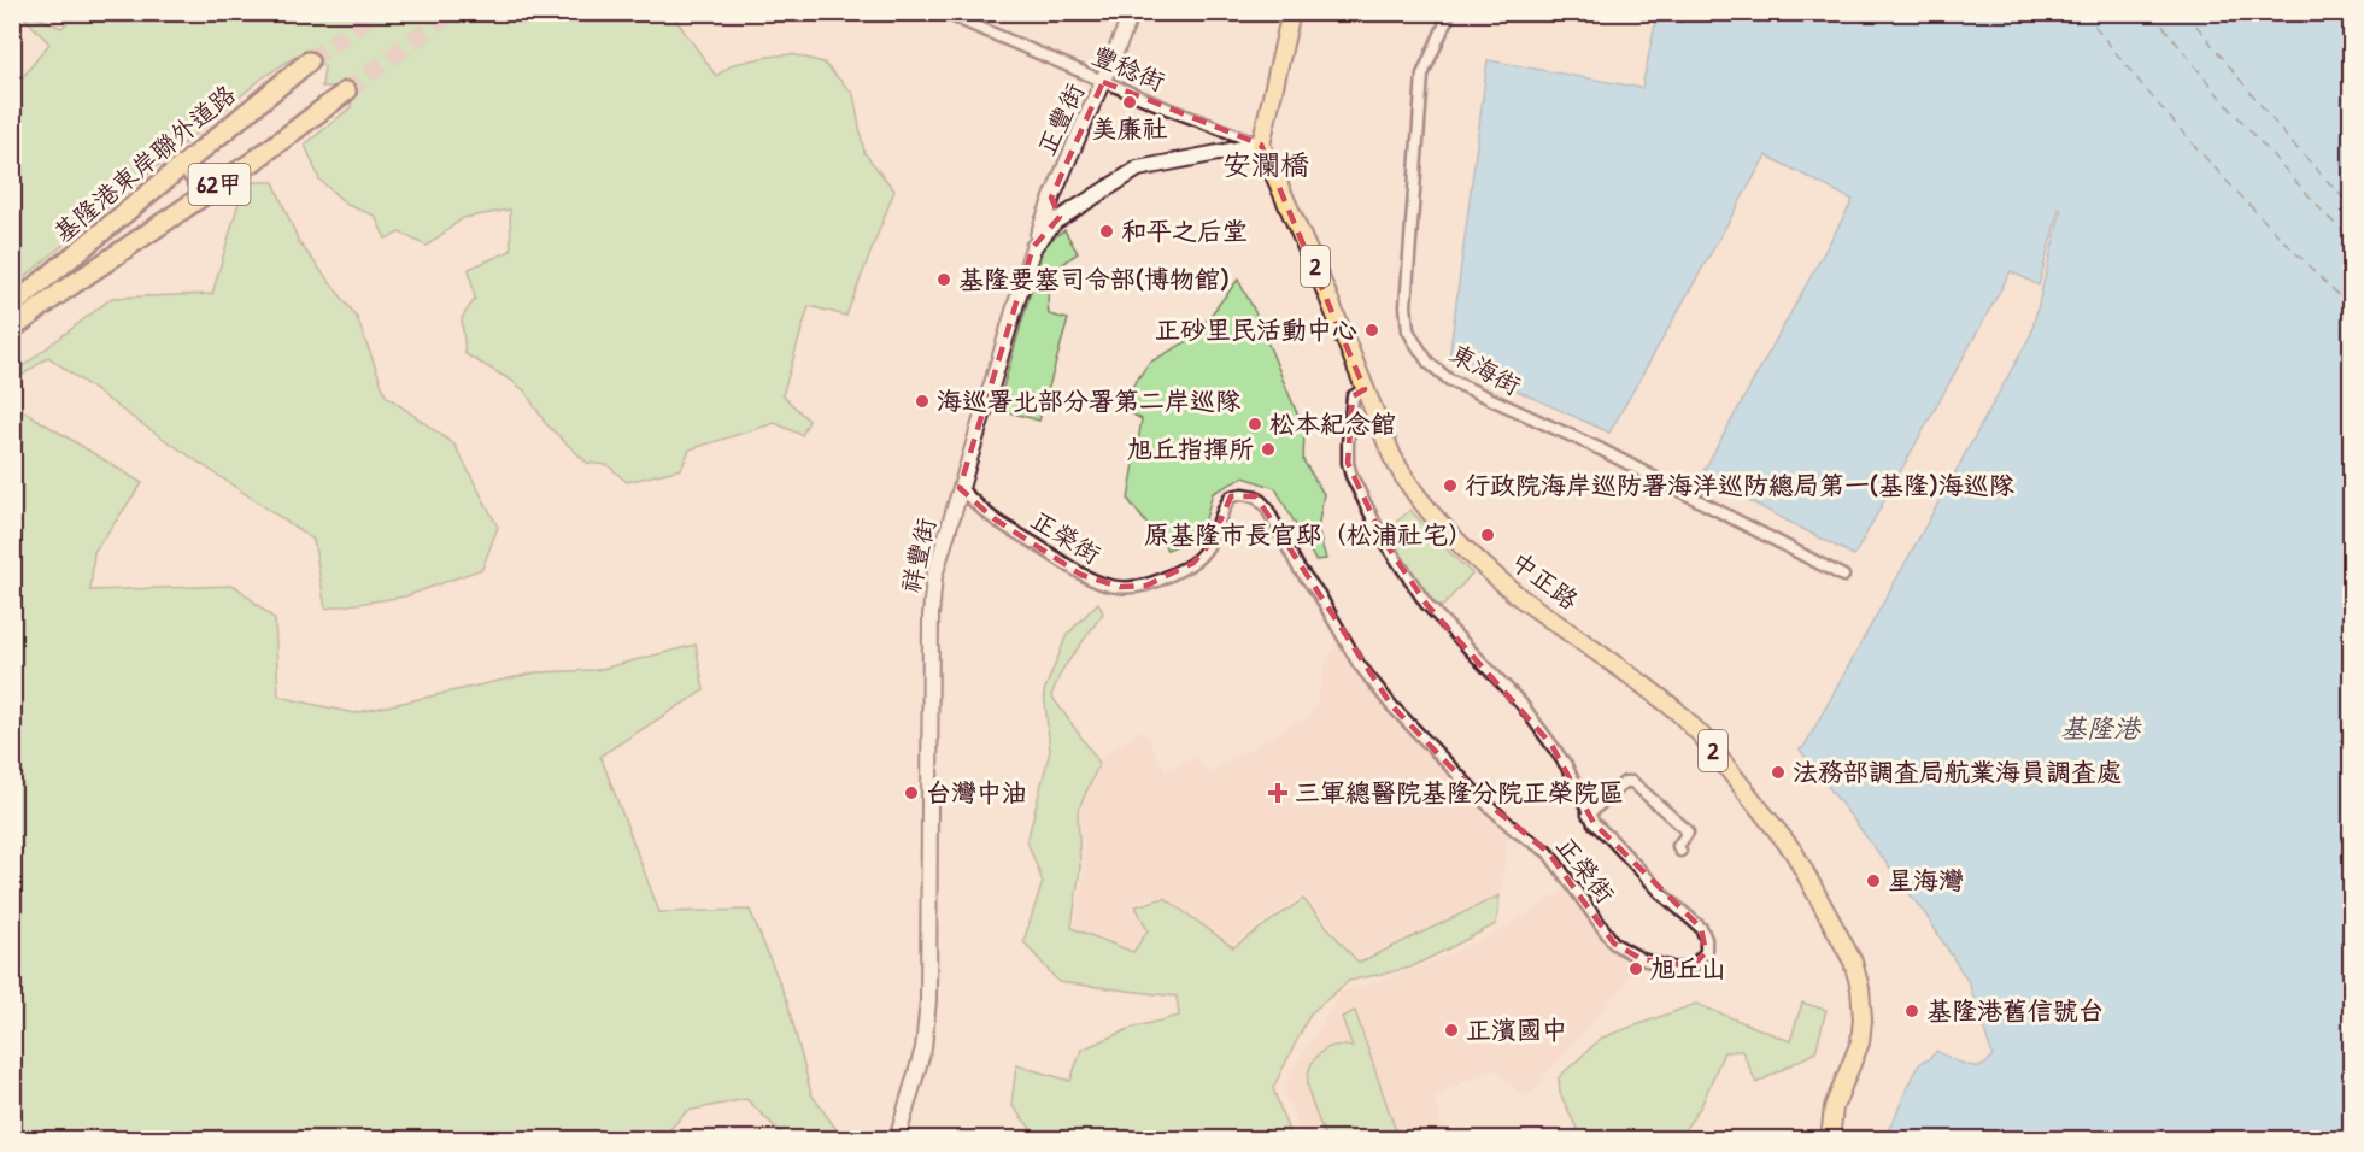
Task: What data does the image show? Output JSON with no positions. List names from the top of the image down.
{
  "streets": {
    "highway": ["基隆港東岸聯外道路", "62甲"],
    "main road": ["2", "中正路"],
    "street": [
      "豐稔街",
      "正豐街",
      "東海街",
      "正榮街",
      "祥豐街"
    ]
  },
  "crossings": [
    ["豐稔街", "正豐街"],
    ["豐稔街", "祥豐街"],
    ["豐稔街", "中正路"],
    ["正豐街", "祥豐街"],
    ["正榮街", "祥豐街"],
    ["正榮街", "中正路"],
    ["祥豐街", "中正路"]
  ],
  "districts": ["安瀾橋"],
  "water": ["基隆港"],
  "places": {
    "other": [
      "美廉社",
      "和平之后堂",
      "基隆要塞司令部(博物館)",
      "正砂里民活動中心",
      "海巡署北部分署第二岸巡隊",
      "松本紀念館",
      "旭丘指揮所",
      "行政院海岸巡防署海洋巡防總局第一(基隆)海巡隊",
      "原基隆市長官邸（松浦社宅）",
      "法務部調查局航業海員調查處",
      "台灣中油",
      "星海灣",
      "旭丘山",
      "基隆港舊信號台",
      "正濱國中"
    ],
    "health": ["三軍總醫院基隆分院正榮院區"]
  }
}
